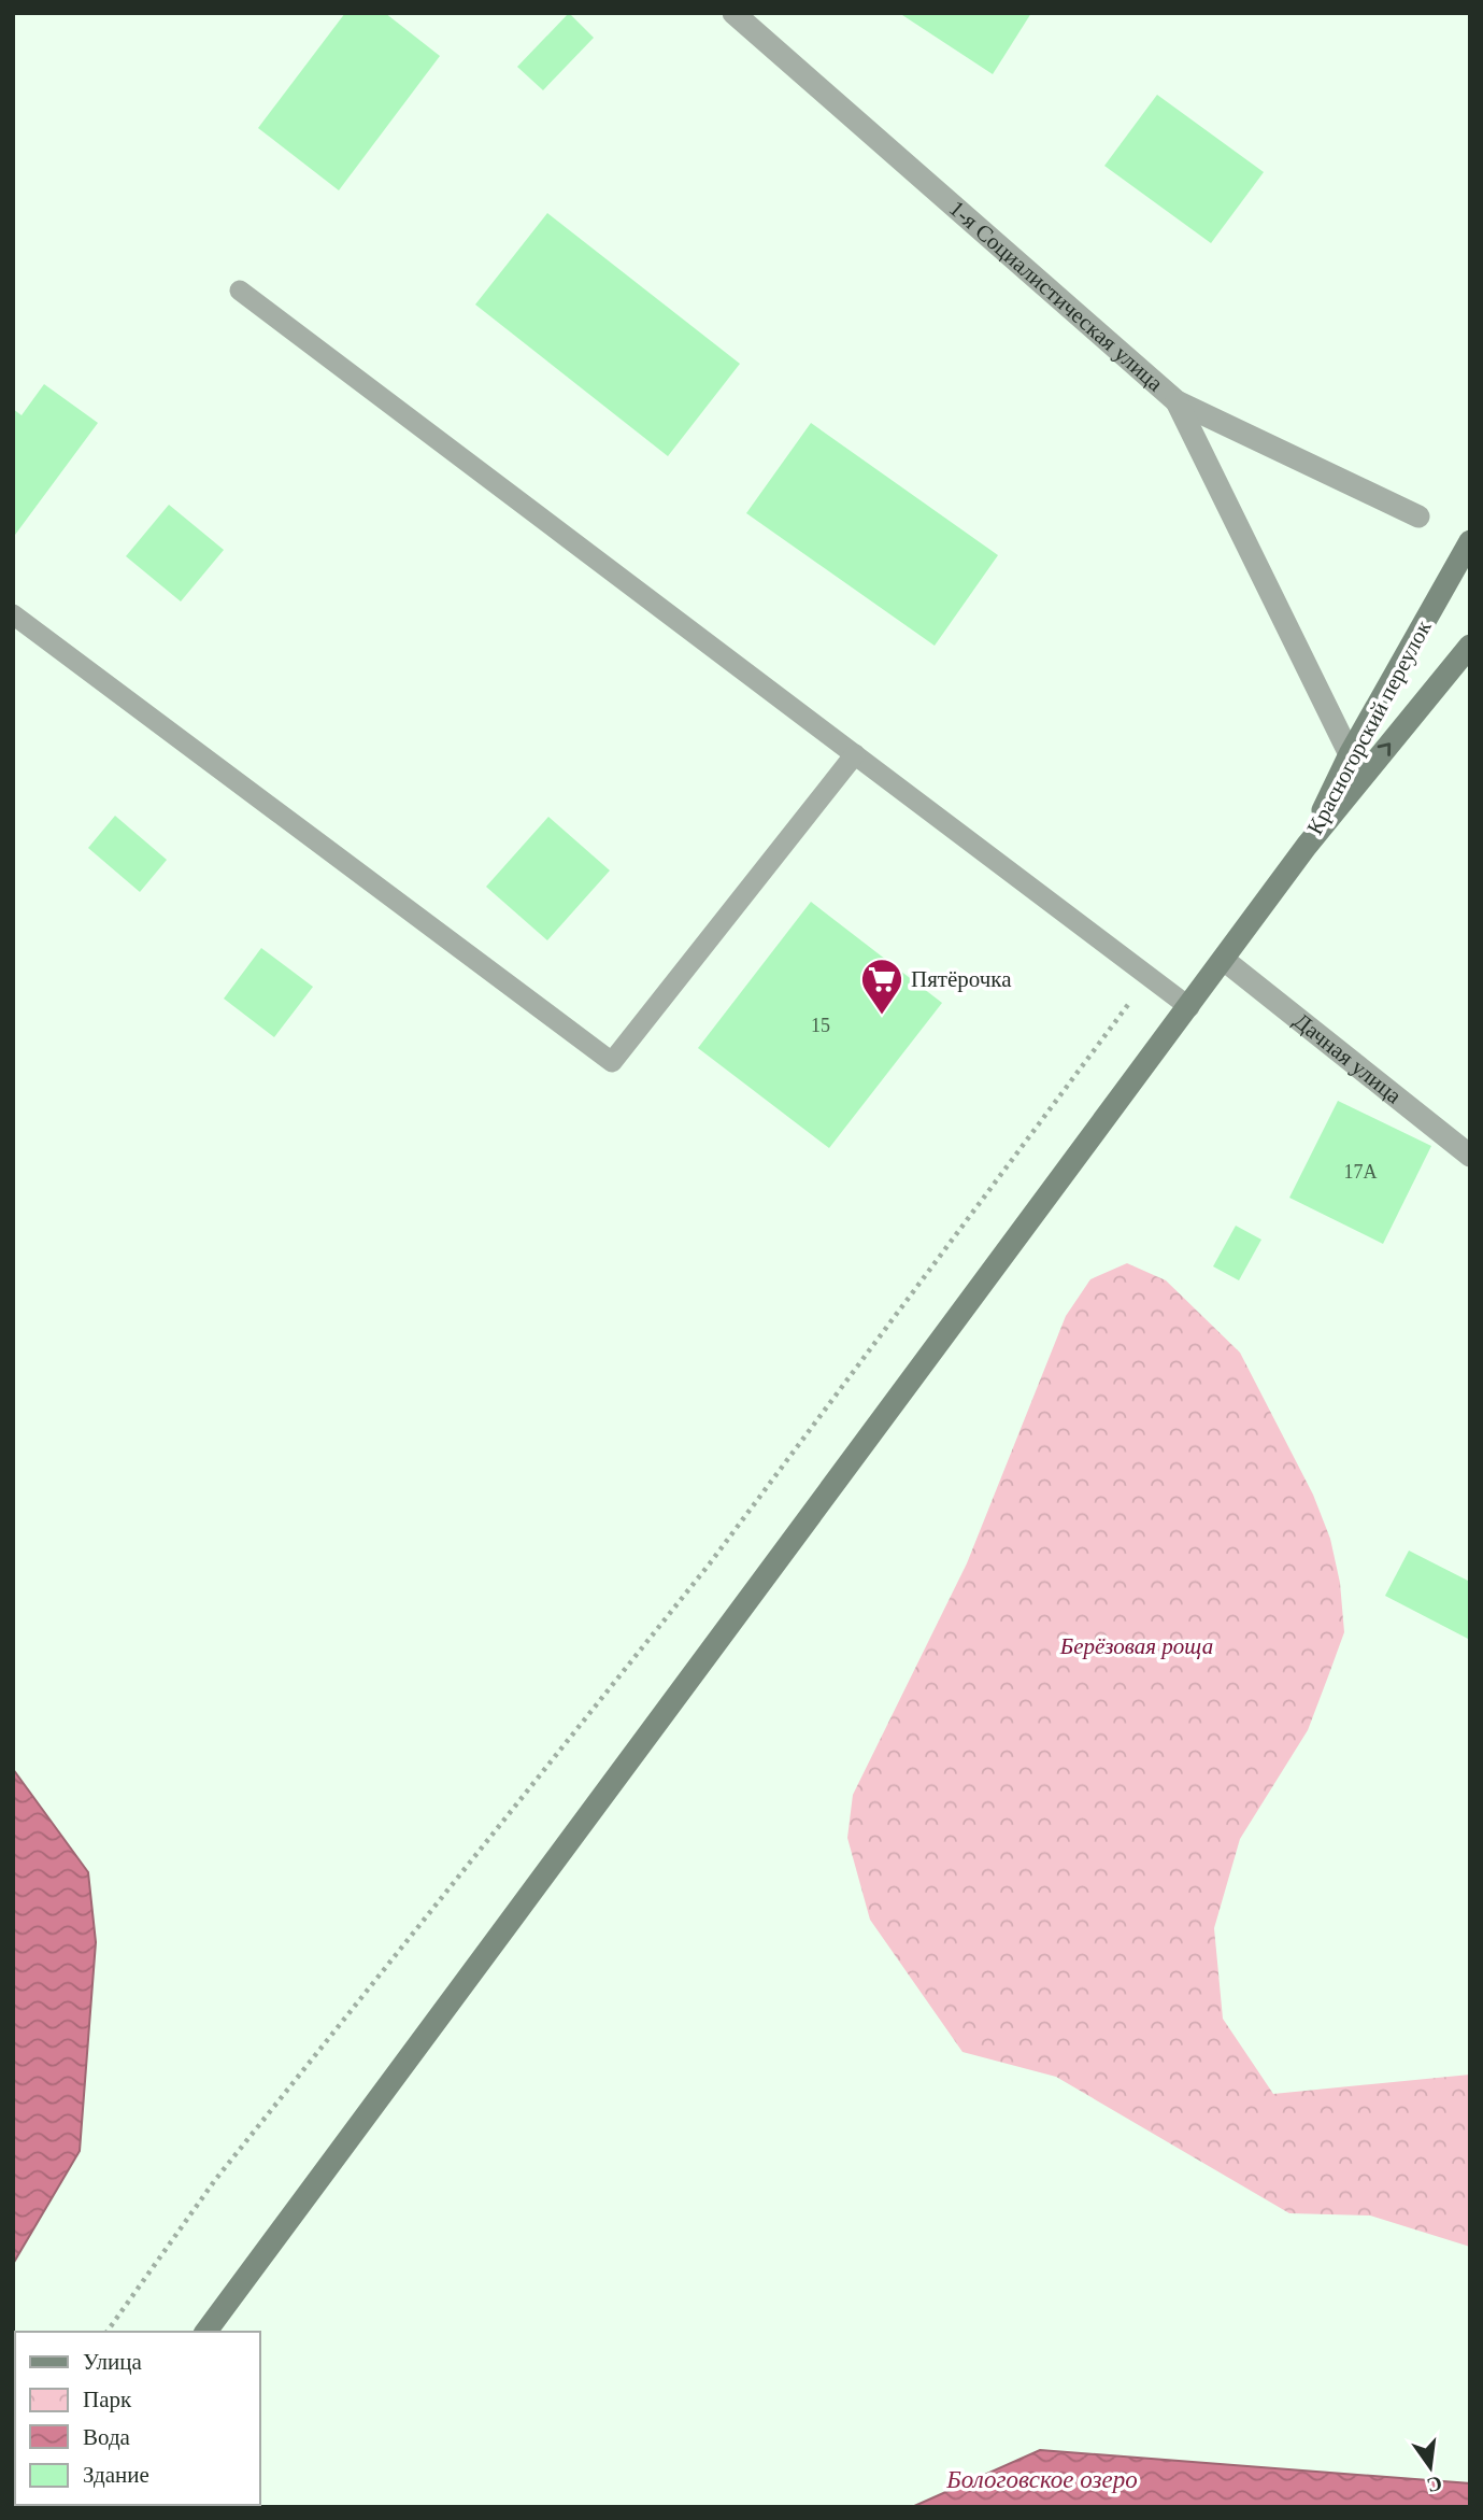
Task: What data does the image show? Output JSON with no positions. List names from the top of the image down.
{
  "streets": {
    "main road": ["Красногорский переулок"],
    "street": ["1-я Социалистическая улица", "Дачная улица"]
  },
  "water": ["Бологовское озеро"],
  "parks": ["Берёзовая роща"],
  "places": {
    "supermarket": ["Пятёрочка"]
  },
  "house_numbers": ["15", "17А"],
  "legend": [
    "Улица",
    "Парк",
    "Вода",
    "Здание"
  ],
  "north": "bottom"
}
